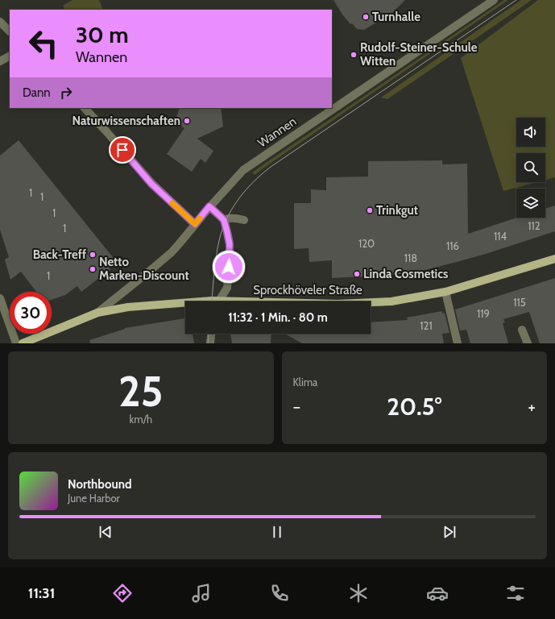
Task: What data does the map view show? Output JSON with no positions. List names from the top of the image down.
{
  "streets": {
    "main road": ["Sprockhöveler Straße"],
    "street": ["Wannen"]
  },
  "crossings": [
    ["Wannen", "Sprockhöveler Straße"]
  ],
  "places": [
    "Turnhalle",
    "Rudolf-Steiner-Schule Witten",
    "Naturwissenschaften",
    "Trinkgut",
    "Back-Treff",
    "Netto Marken-Discount",
    "Linda Cosmetics"
  ],
  "house_numbers": [
    "1",
    "1",
    "1",
    "112",
    "1",
    "114",
    "120",
    "116",
    "118",
    "1",
    "115",
    "119",
    "121"
  ],
  "page": {
    "turn": ["30 m", "Wannen"],
    "then": "Dann",
    "limit": "30",
    "trip": "11:32 · 1 Min. · 80 m",
    "tile": [
      ["25", "km/h"],
      "Klima"
    ],
    "heat": ["−", "20.5°", "+"],
    "song": ["Northbound", "June Harbor"],
    "tabs": "11:31"
  }
}
